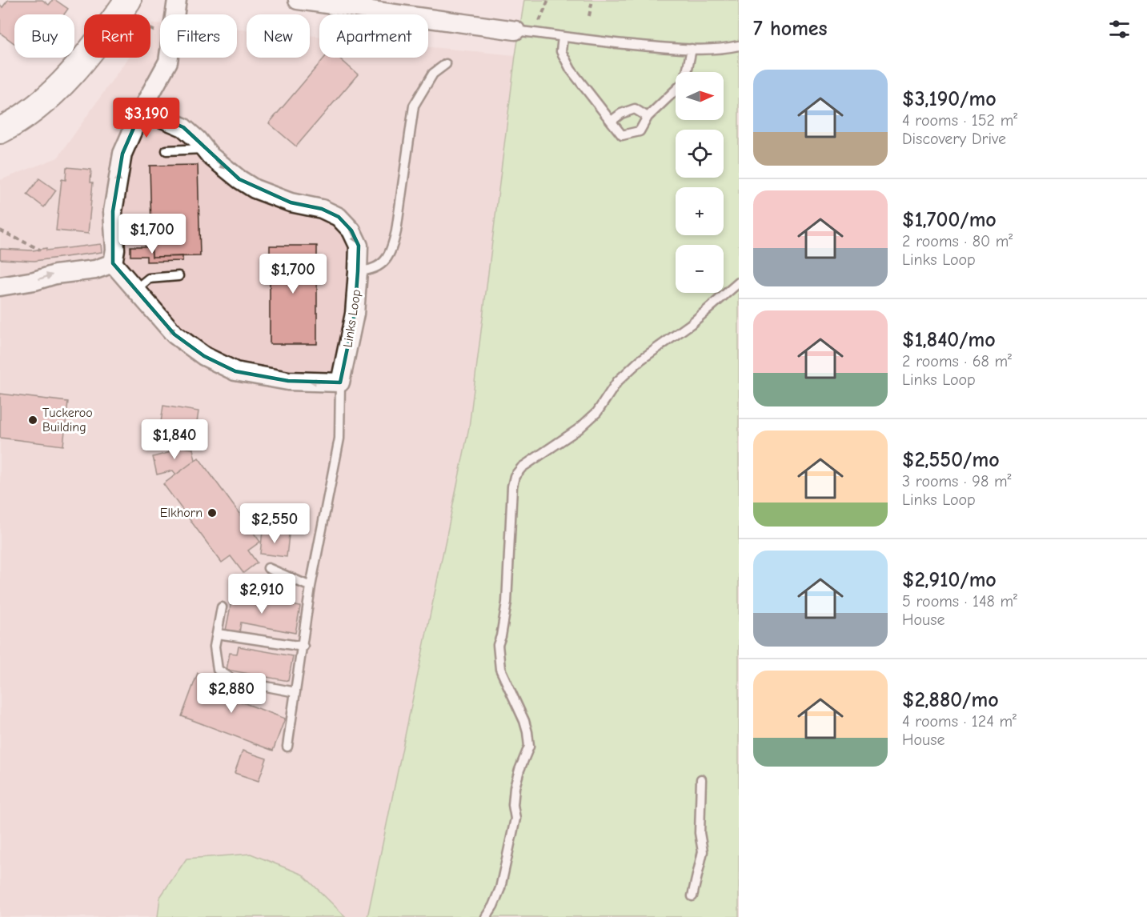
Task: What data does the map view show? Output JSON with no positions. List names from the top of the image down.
{
  "streets": {
    "street": ["Links Loop"]
  },
  "places": ["Tuckeroo Building", "Elkhorn"],
  "north": "right",
  "page": {
    "heading": "7 homes",
    "chip": [
      "Buy",
      "Rent",
      "Filters",
      "New",
      "Apartment"
    ],
    "list": [
      {
        "name": "$3,190/mo",
        "note": "4 rooms · 152 m² · Discovery Drive"
      },
      {
        "name": "$1,700/mo",
        "note": "2 rooms · 80 m² · Links Loop"
      },
      {
        "name": "$1,840/mo",
        "note": "2 rooms · 68 m² · Links Loop"
      },
      {
        "name": "$2,550/mo",
        "note": "3 rooms · 98 m² · Links Loop"
      },
      {
        "name": "$2,910/mo",
        "note": "5 rooms · 148 m² · House"
      },
      {
        "name": "$2,880/mo",
        "note": "4 rooms · 124 m² · House"
      }
    ],
    "map_buttons": ["+", "−"],
    "price": [
      "$3,190",
      "$1,700",
      "$1,700",
      "$1,840",
      "$2,550",
      "$2,910",
      "$2,880"
    ]
  }
}
